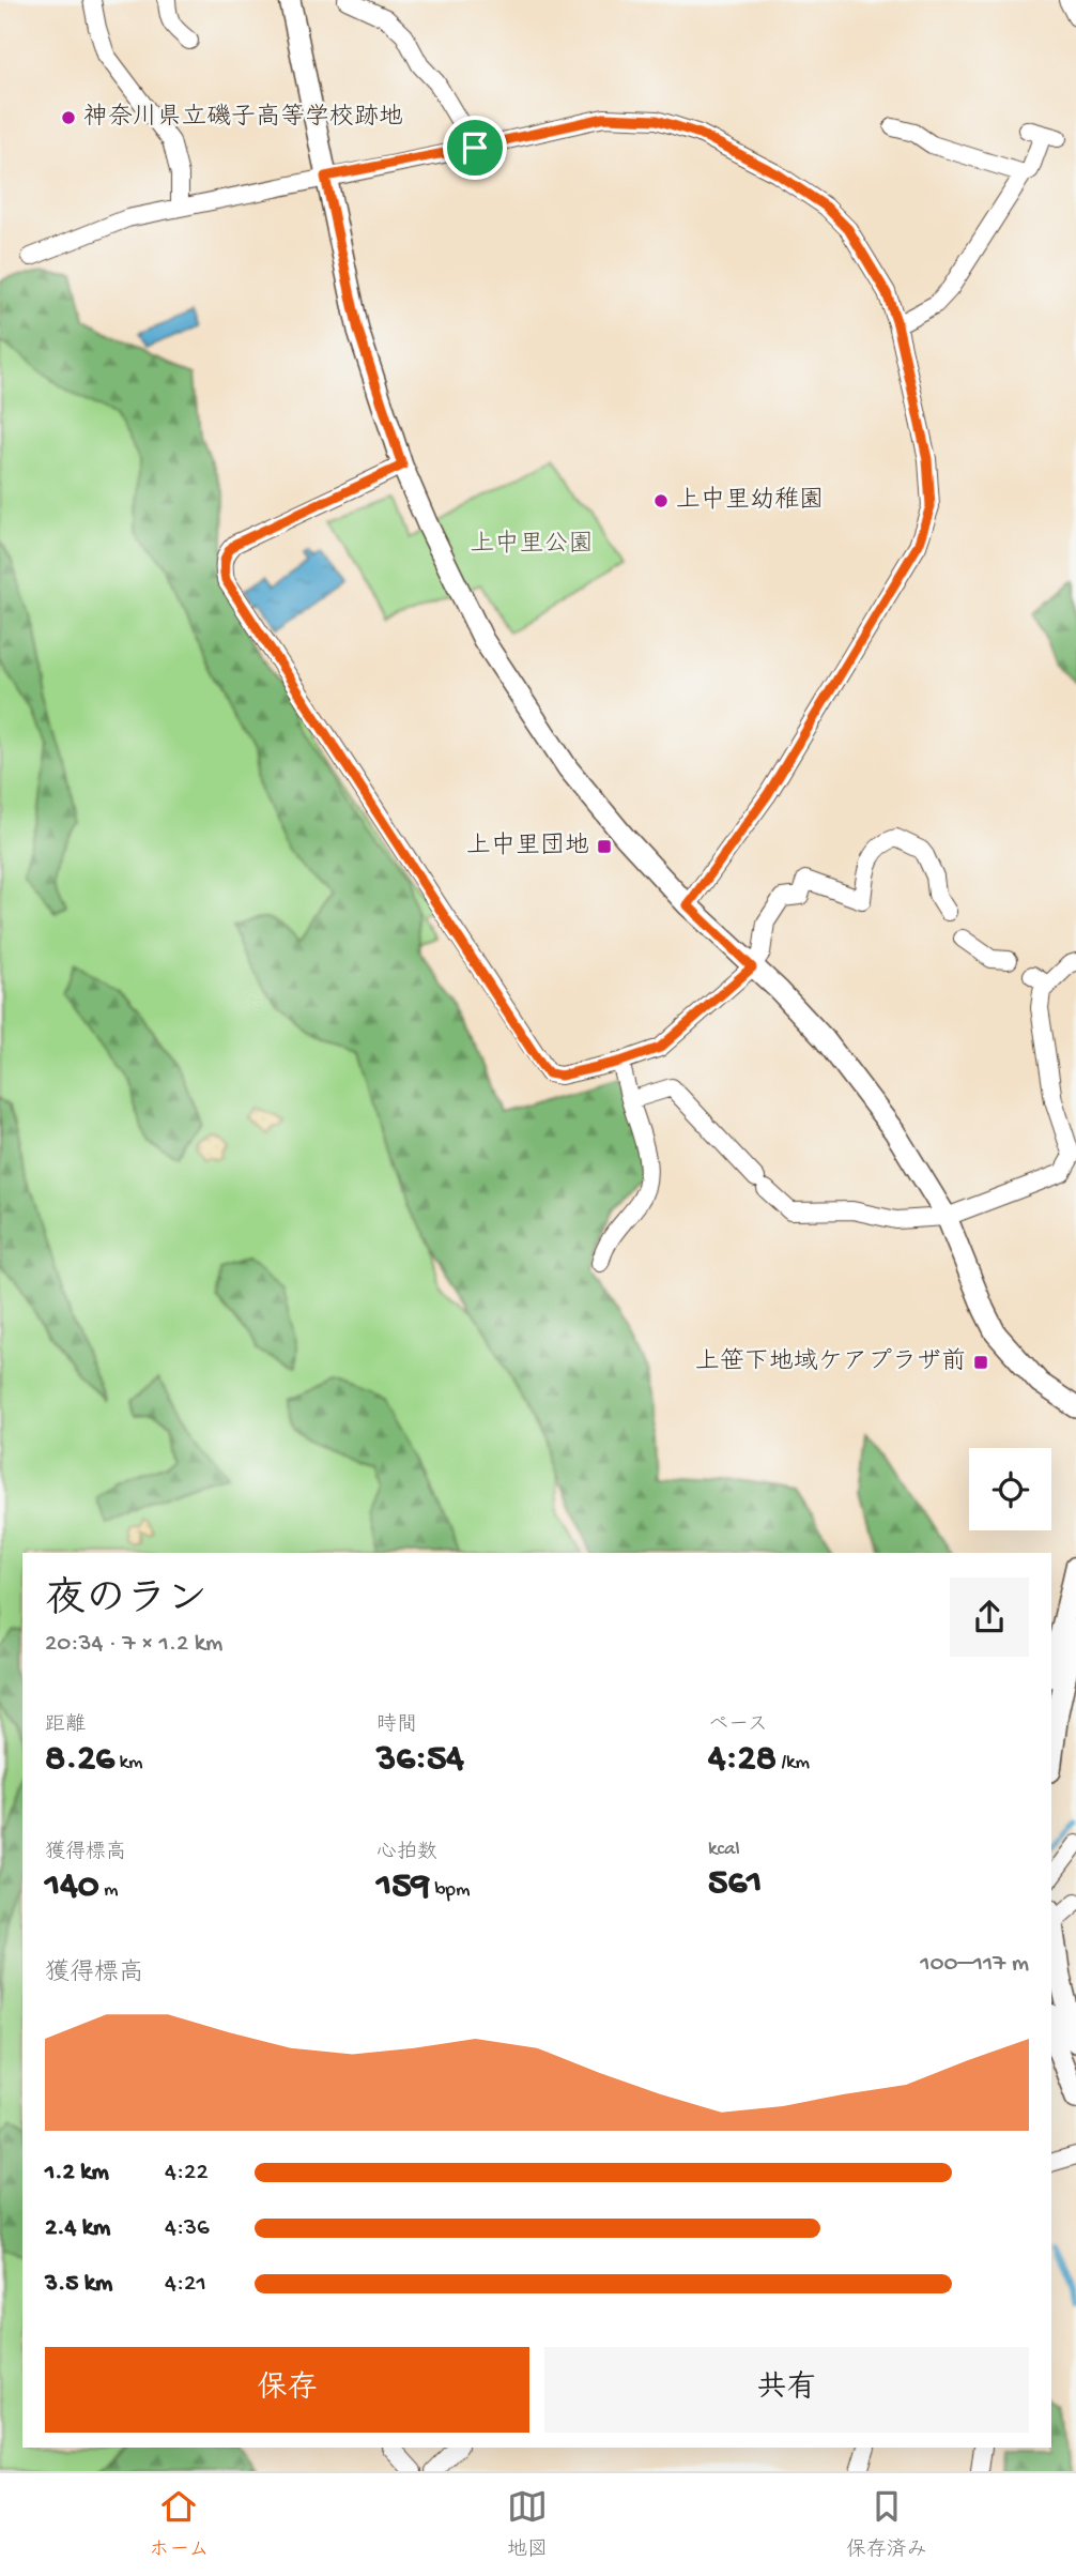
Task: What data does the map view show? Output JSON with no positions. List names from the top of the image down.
{
  "parks": ["上中里公園"],
  "places": {
    "other": ["神奈川県立磯子高等学校跡地", "上中里幼稚園"],
    "transit": ["上中里団地", "上笹下地域ケアプラザ前"]
  },
  "page": {
    "heading": ["夜のラン", "20:34 · 7 × 1.2 km"],
    "stats": [
      ["距離", "8.26 km"],
      ["時間", "36:54"],
      ["ペース", "4:28 /km"],
      ["獲得標高", "140 m"],
      ["心拍数", "159 bpm"],
      ["kcal", "561"]
    ],
    "chart": ["獲得標高", "100–117 m"],
    "list": [
      {
        "name": "1.2 km",
        "note": "4:22"
      },
      {
        "name": "2.4 km",
        "note": "4:36"
      },
      {
        "name": "3.5 km",
        "note": "4:21"
      }
    ],
    "buttons": ["保存", "共有"],
    "tabs": ["ホーム", "地図", "保存済み"]
  }
}
